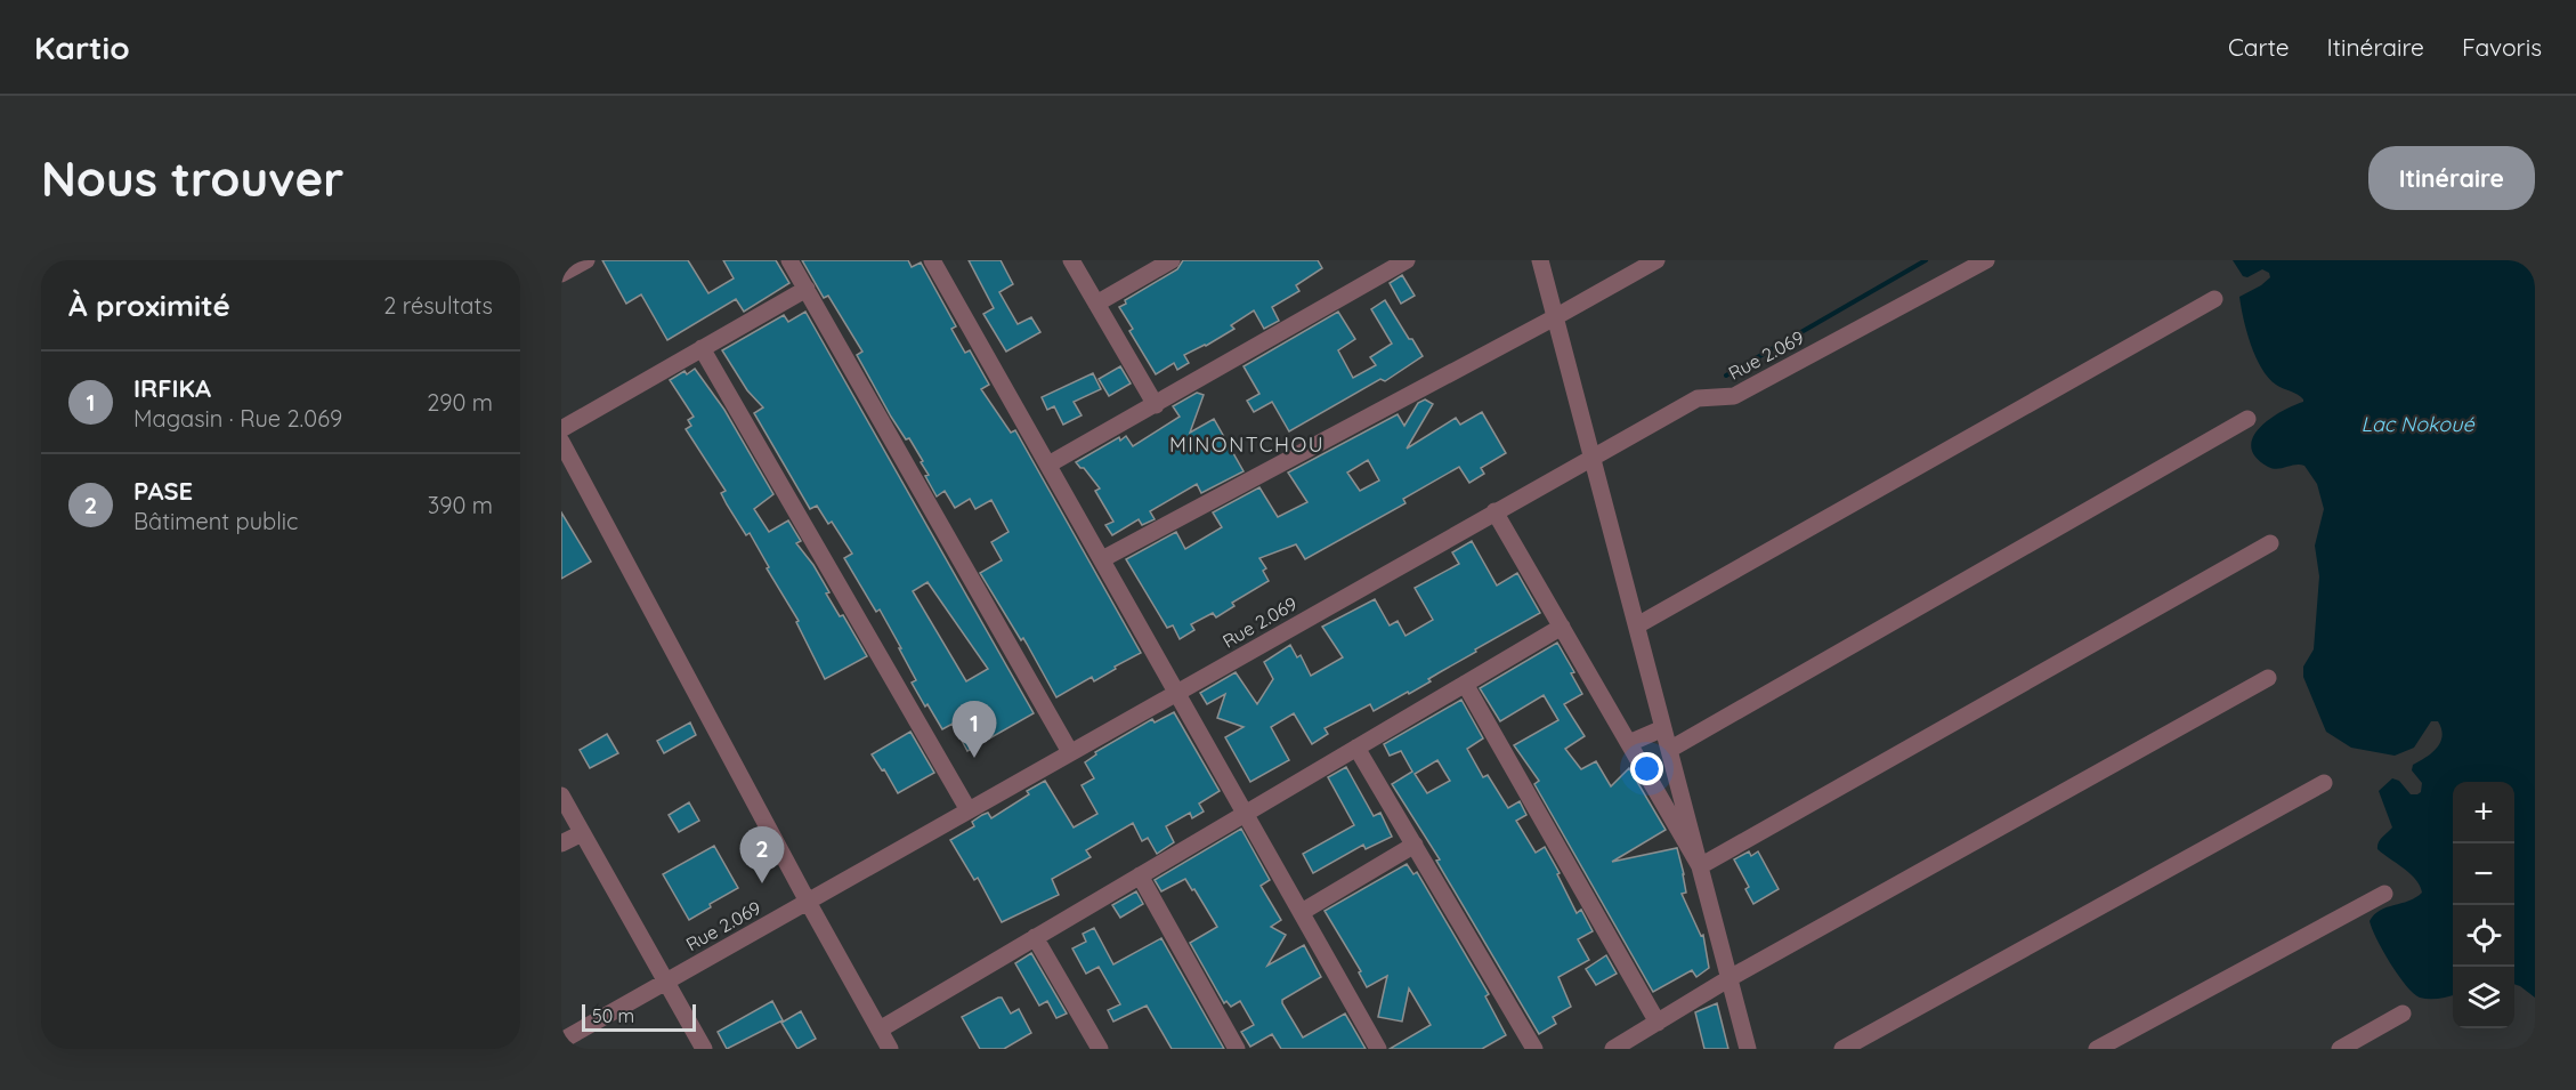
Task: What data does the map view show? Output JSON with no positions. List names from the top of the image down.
{
  "streets": {
    "street": ["Rue 2.069"]
  },
  "districts": ["MINONTCHOU"],
  "water": ["Lac Nokoué"],
  "scale_bar": "50 m",
  "page": {
    "header": "Kartio",
    "nav": ["Carte", "Itinéraire", "Favoris"],
    "buttons": "Itinéraire",
    "title": "Nous trouver",
    "heading": ["À proximité", "2 résultats"],
    "list": [
      {
        "mark": "1",
        "name": "IRFIKA",
        "note": "Magasin · Rue 2.069",
        "value": "290 m"
      },
      {
        "mark": "2",
        "name": "PASE",
        "note": "Bâtiment public",
        "value": "390 m"
      }
    ],
    "pins": ["1", "2"],
    "map_buttons": ["+", "−"],
    "scale": "50 m"
  }
}
